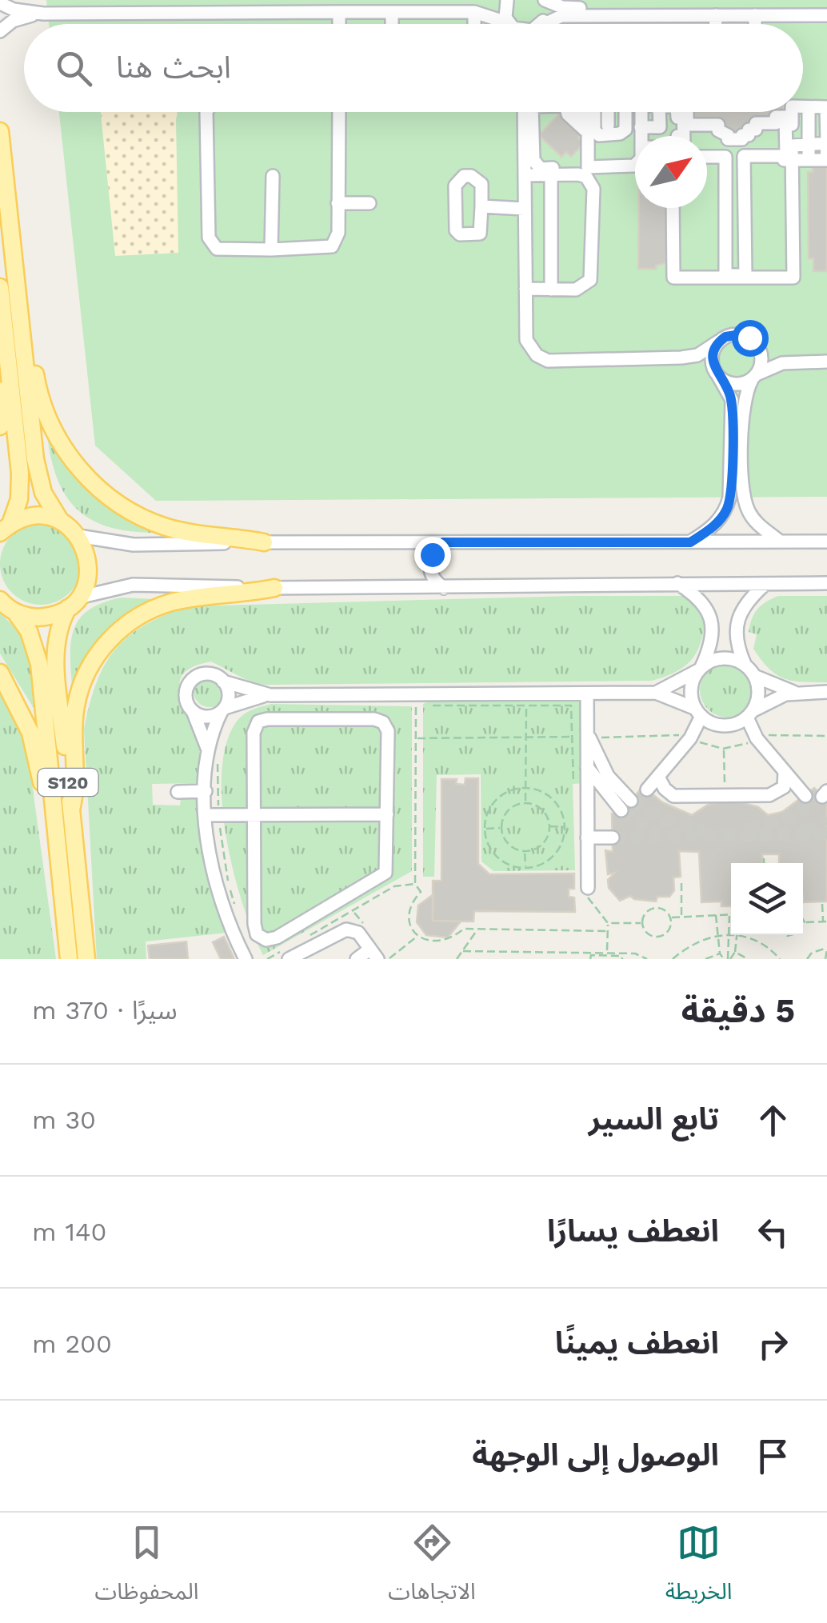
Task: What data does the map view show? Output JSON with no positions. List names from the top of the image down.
{
  "streets": {
    "main road": ["S120"]
  },
  "north": "top right",
  "page": {
    "search": "ابحث هنا",
    "heading": ["5 دقيقة", "سيرًا · 370 m"],
    "list": [
      ["تابع السير", "30 m"],
      ["انعطف يسارًا", "140 m"],
      ["انعطف يمينًا", "200 m"],
      "الوصول إلى الوجهة"
    ],
    "nav": ["الخريطة", "الاتجاهات", "المحفوظات"]
  }
}
